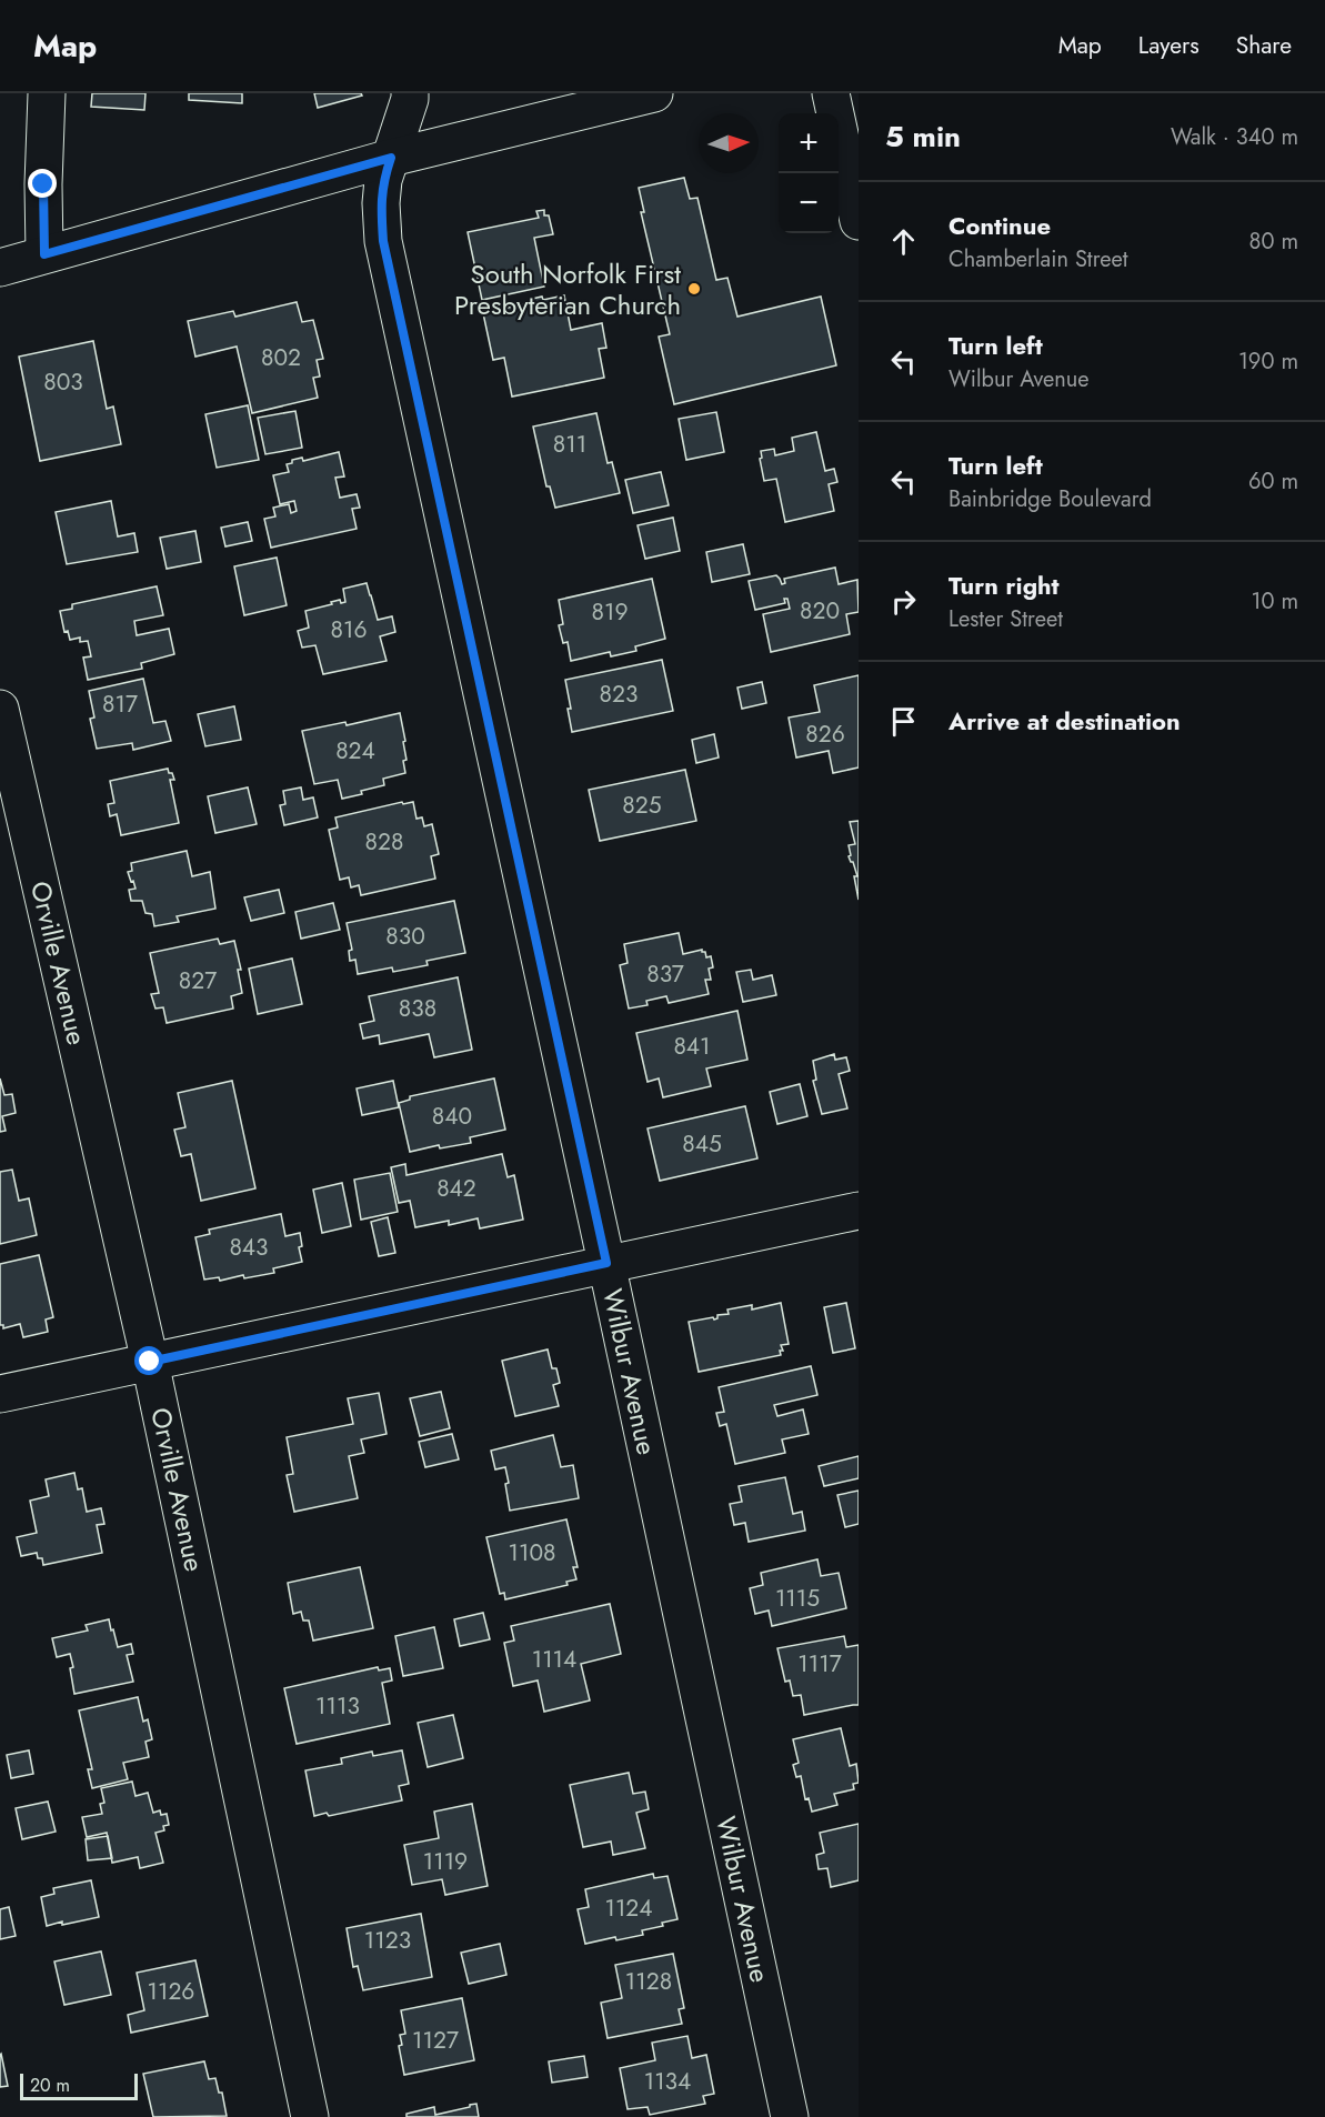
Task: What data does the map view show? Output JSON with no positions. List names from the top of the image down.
{
  "streets": {
    "street": ["Orville Avenue", "Wilbur Avenue"]
  },
  "places": ["South Norfolk First Presbyterian Church"],
  "house_numbers": [
    "802",
    "803",
    "811",
    "820",
    "819",
    "816",
    "823",
    "817",
    "826",
    "824",
    "825",
    "828",
    "830",
    "837",
    "827",
    "838",
    "841",
    "840",
    "845",
    "842",
    "843",
    "1108",
    "1115",
    "1114",
    "1117",
    "1113",
    "1119",
    "1124",
    "1123",
    "1128",
    "1126",
    "1127",
    "1134"
  ],
  "scale_bar": "20 m",
  "north": "right",
  "page": {
    "header": "Map",
    "nav": ["Map", "Layers", "Share"],
    "heading": ["5 min", "Walk · 340 m"],
    "map_buttons": ["+", "−"],
    "list": [
      ["Continue", "Chamberlain Street", "80 m"],
      ["Turn left", "Wilbur Avenue", "190 m"],
      ["Turn left", "Bainbridge Boulevard", "60 m"],
      ["Turn right", "Lester Street", "10 m"],
      "Arrive at destination"
    ],
    "scale": "20 m"
  }
}
